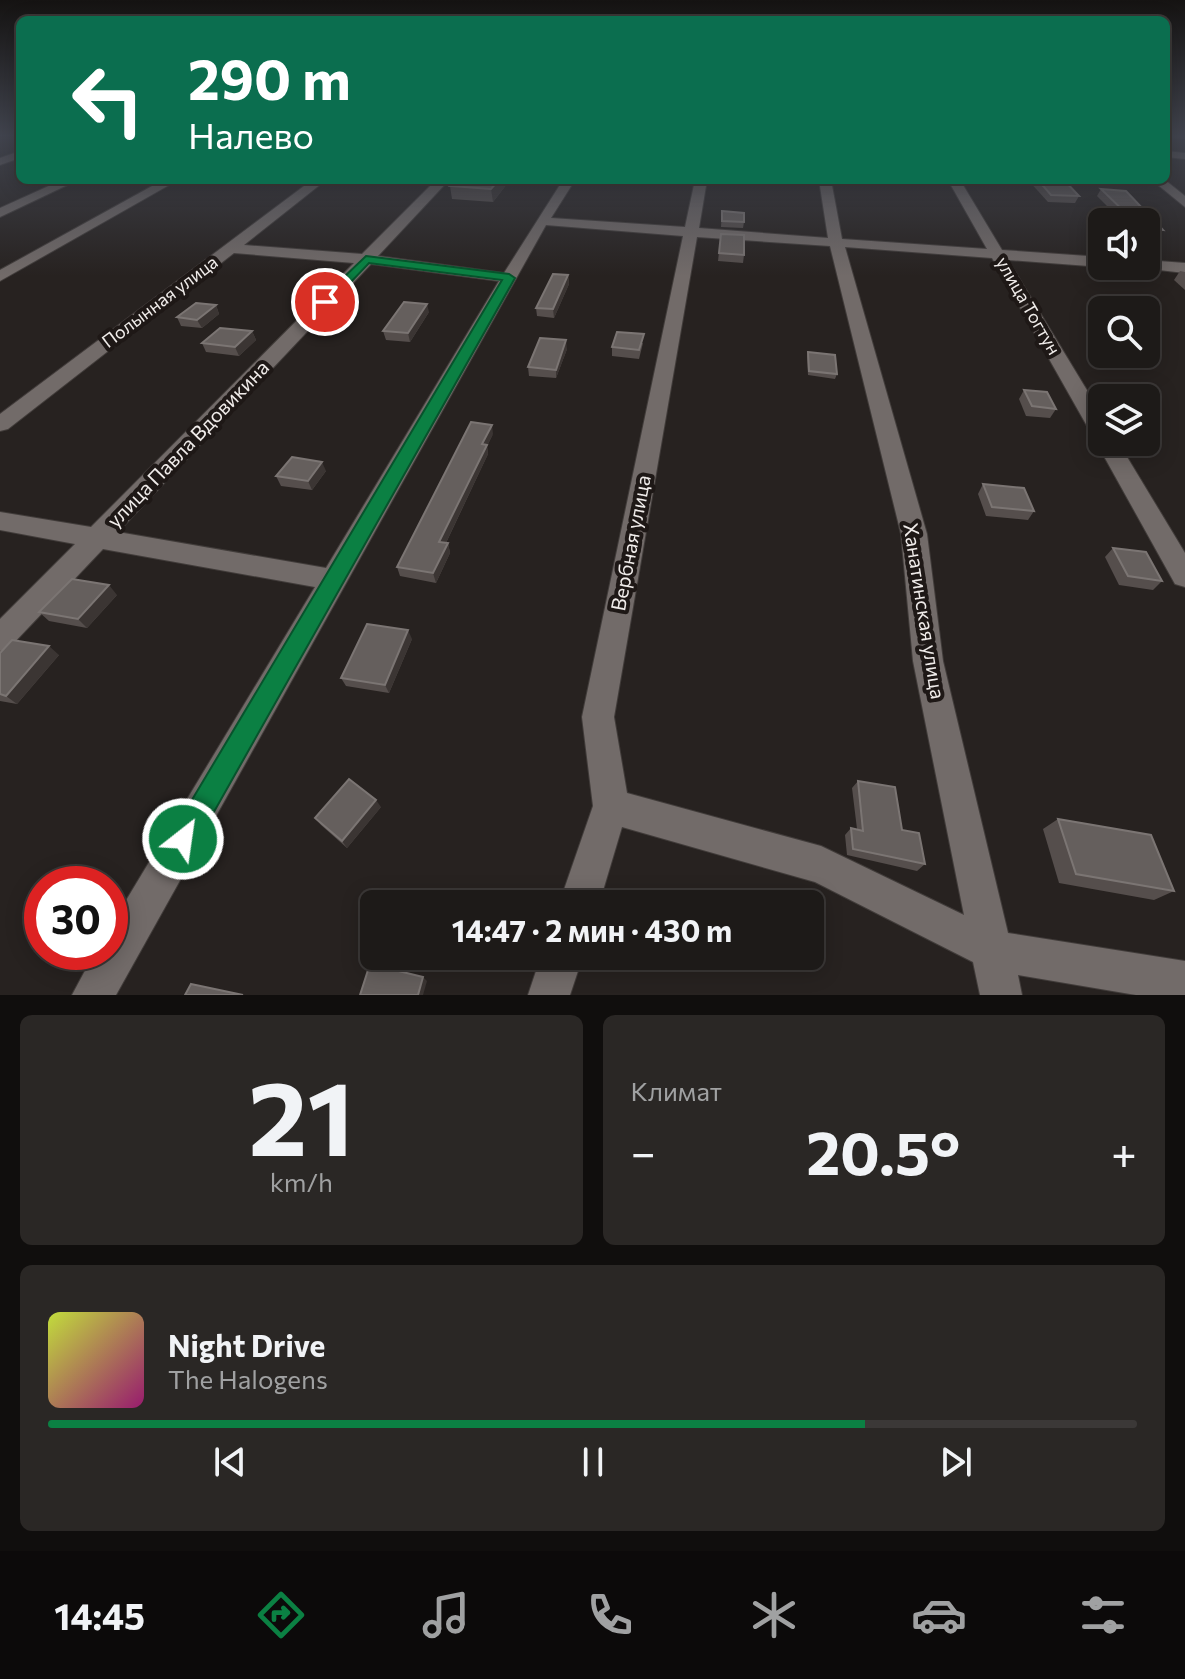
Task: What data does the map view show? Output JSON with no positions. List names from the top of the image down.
{
  "streets": {
    "street": [
      "Полынная улица",
      "улица Тогтун",
      "улица Павла Вдовикина",
      "Вербная улица",
      "Ханатинская улица"
    ]
  },
  "page": {
    "turn": ["290 m", "Налево"],
    "limit": "30",
    "trip": "14:47 · 2 мин · 430 m",
    "tile": [
      ["21", "km/h"],
      "Климат"
    ],
    "heat": ["−", "20.5°", "+"],
    "song": ["Night Drive", "The Halogens"],
    "tabs": "14:45"
  }
}
